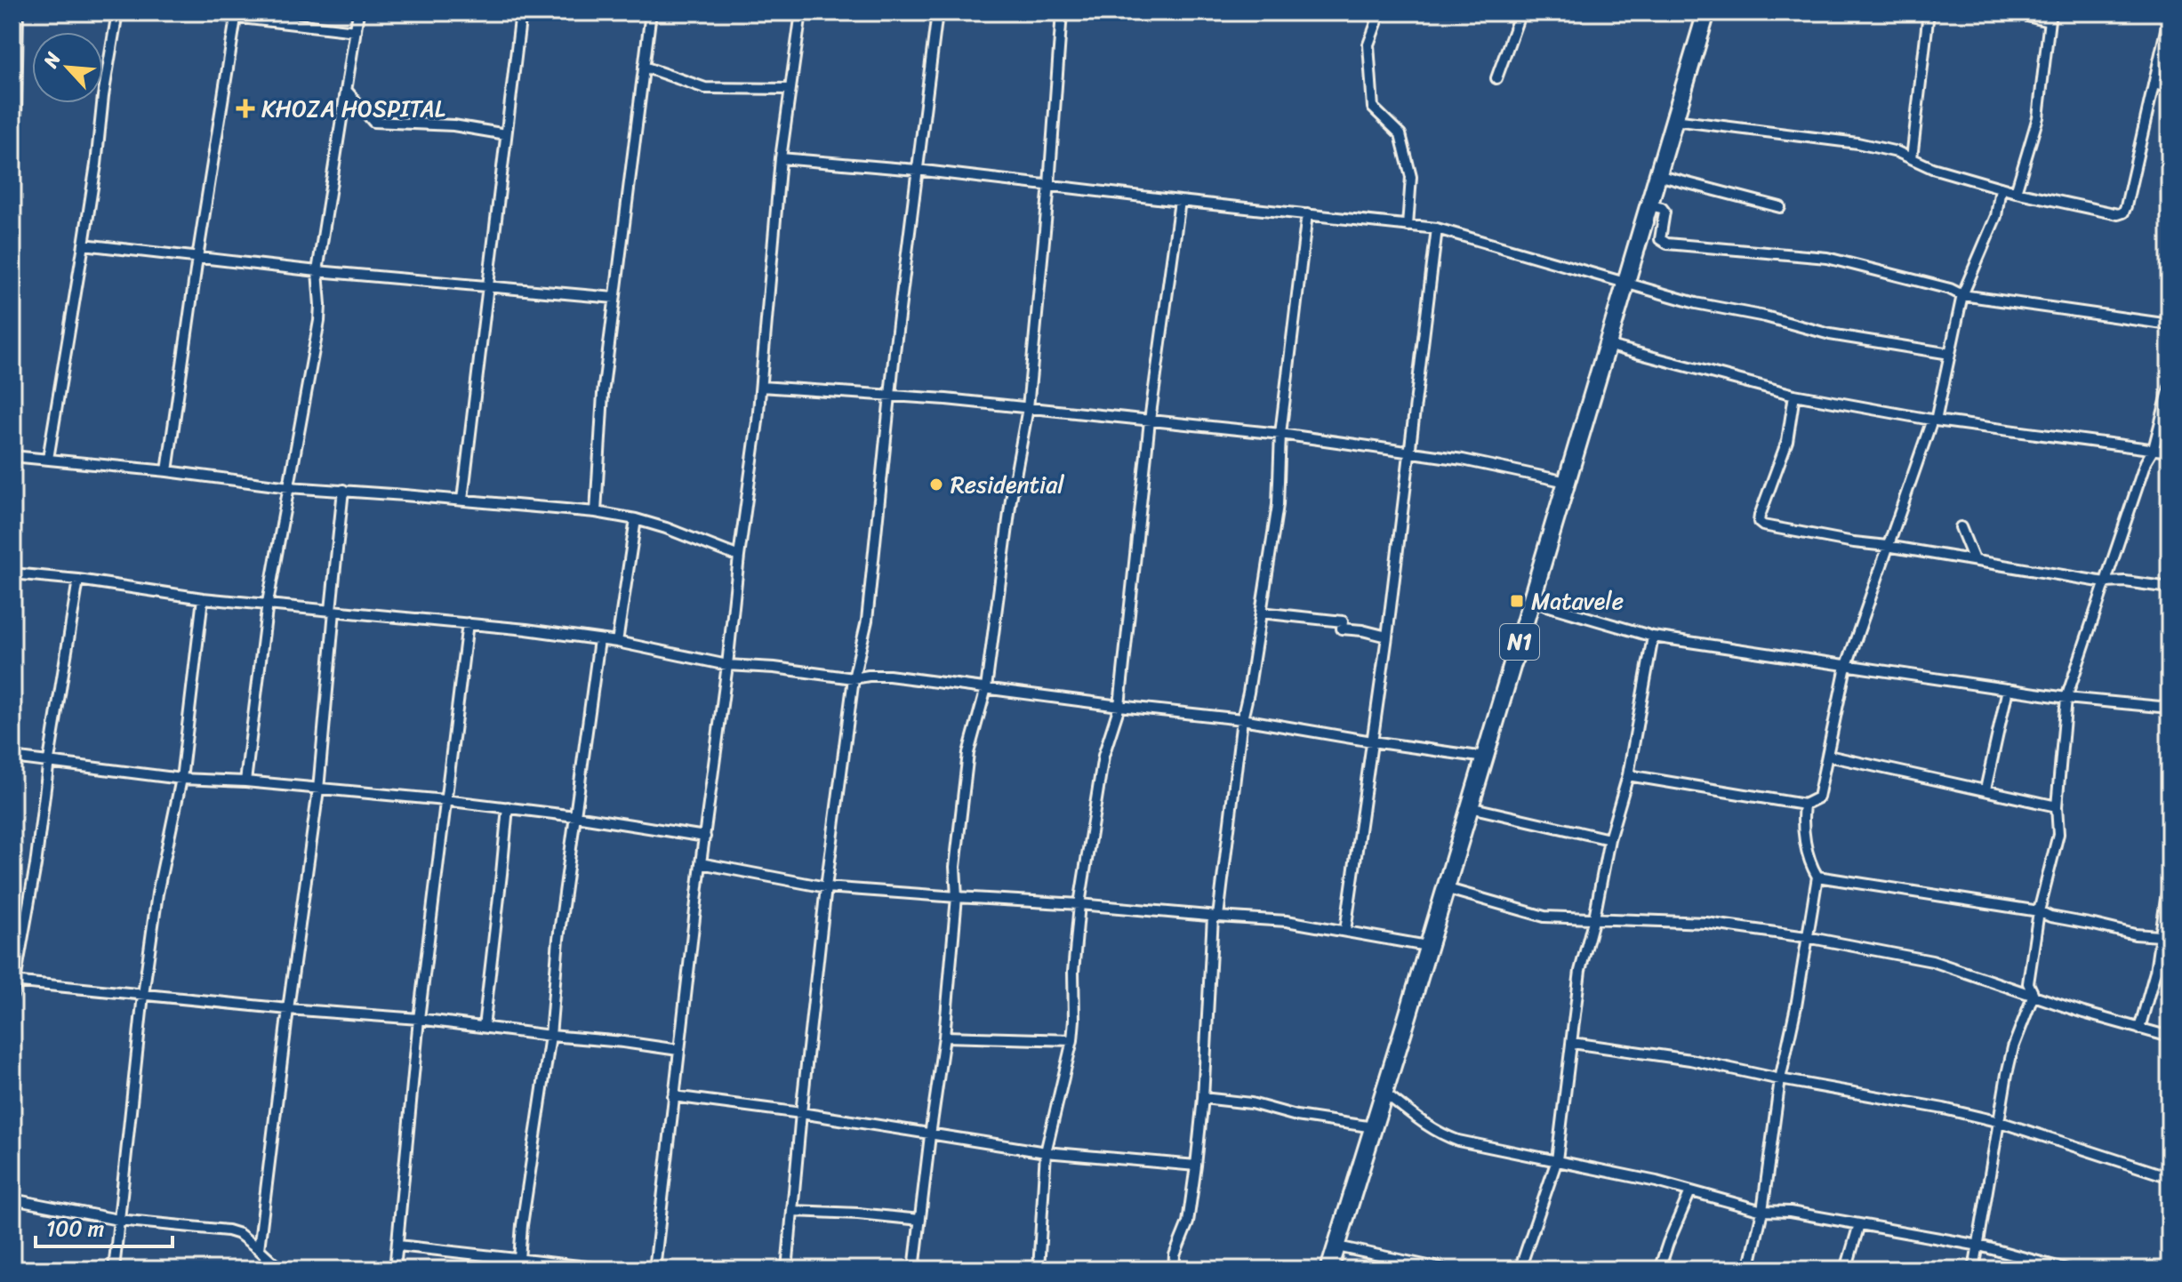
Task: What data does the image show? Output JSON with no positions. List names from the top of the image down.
{
  "streets": {
    "highway": ["N1"]
  },
  "places": {
    "health": ["KHOZA HOSPITAL"],
    "other": ["Residential"],
    "transit": ["Matavele"]
  },
  "scale_bar": "100 m",
  "north": "top left"
}
